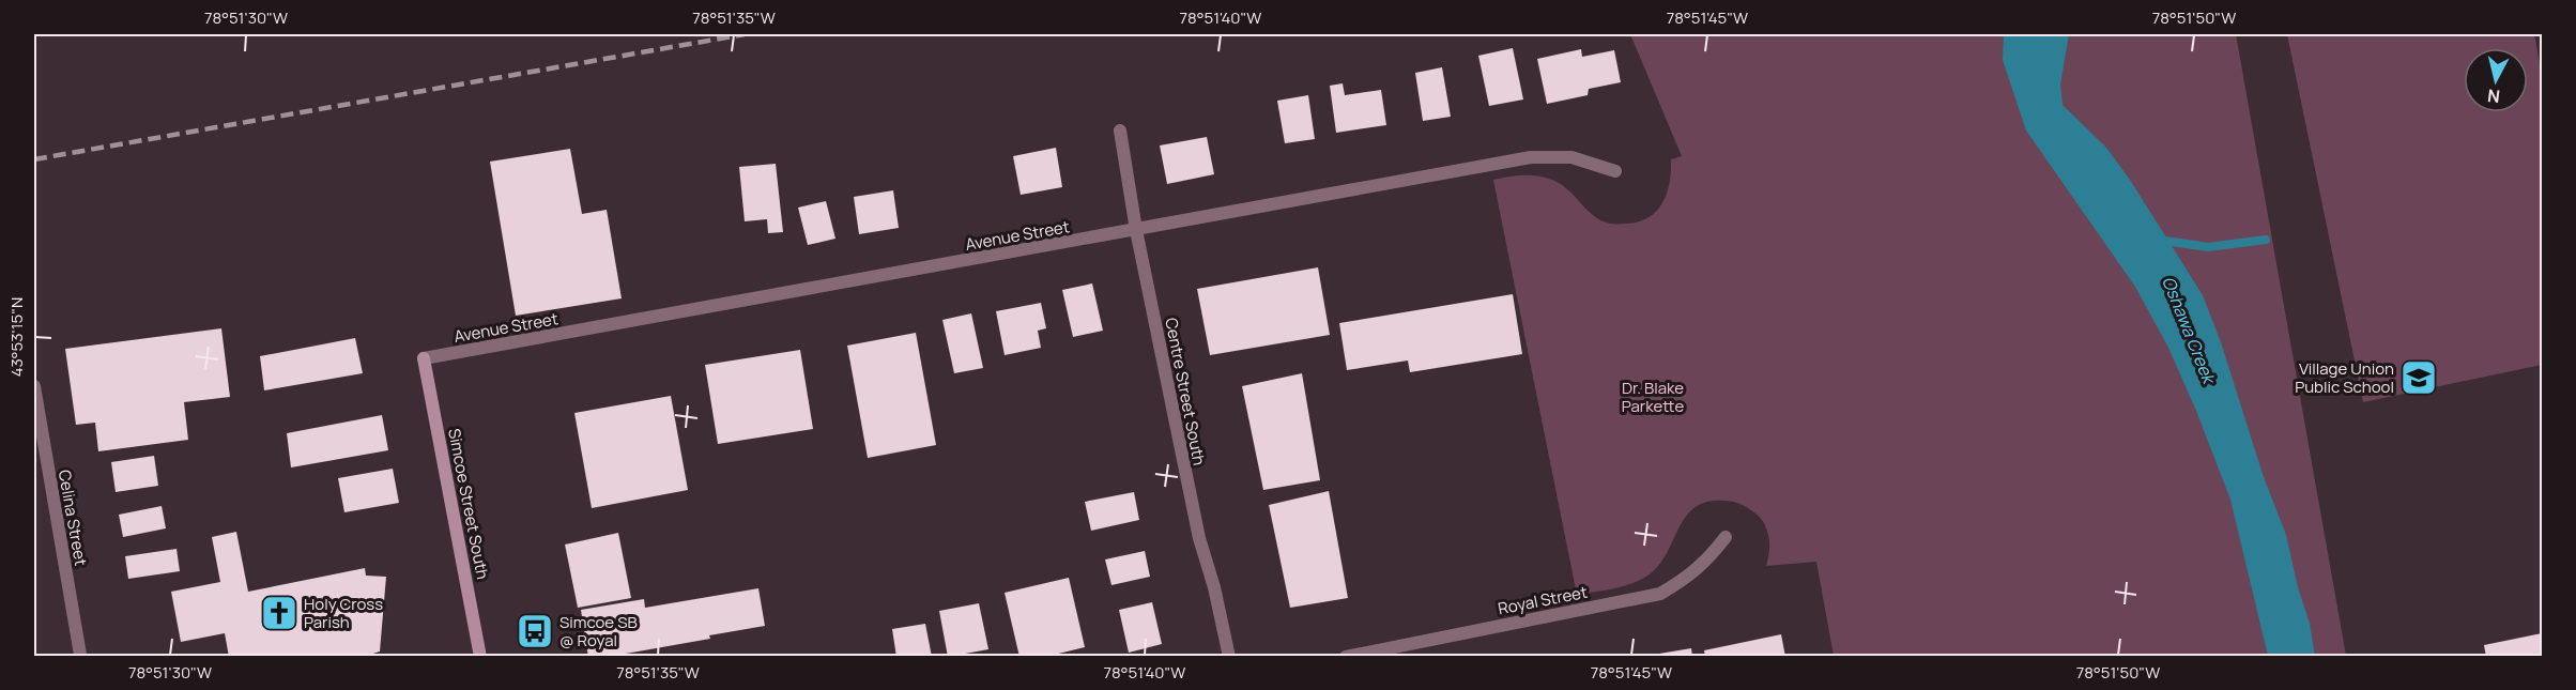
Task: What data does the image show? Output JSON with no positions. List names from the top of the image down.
{
  "streets": {
    "main road": ["Simcoe Street South"],
    "street": [
      "Avenue Street",
      "Centre Street South",
      "Celina Street",
      "Royal Street"
    ]
  },
  "crossings": [
    ["Avenue Street", "Centre Street South"],
    ["Avenue Street", "Simcoe Street South"]
  ],
  "water": ["Oshawa Creek"],
  "parks": ["Dr. Blake Parkette"],
  "places": {
    "school or university": ["Village Union Public School"],
    "church": ["Holy Cross Parish"],
    "bus stop": ["Simcoe SB @ Royal"]
  },
  "north": "bottom",
  "coordinates": [
    "78°51'30\"W",
    "78°51'35\"W",
    "78°51'40\"W",
    "78°51'45\"W",
    "78°51'50\"W",
    "43°53'15\"N"
  ]
}
